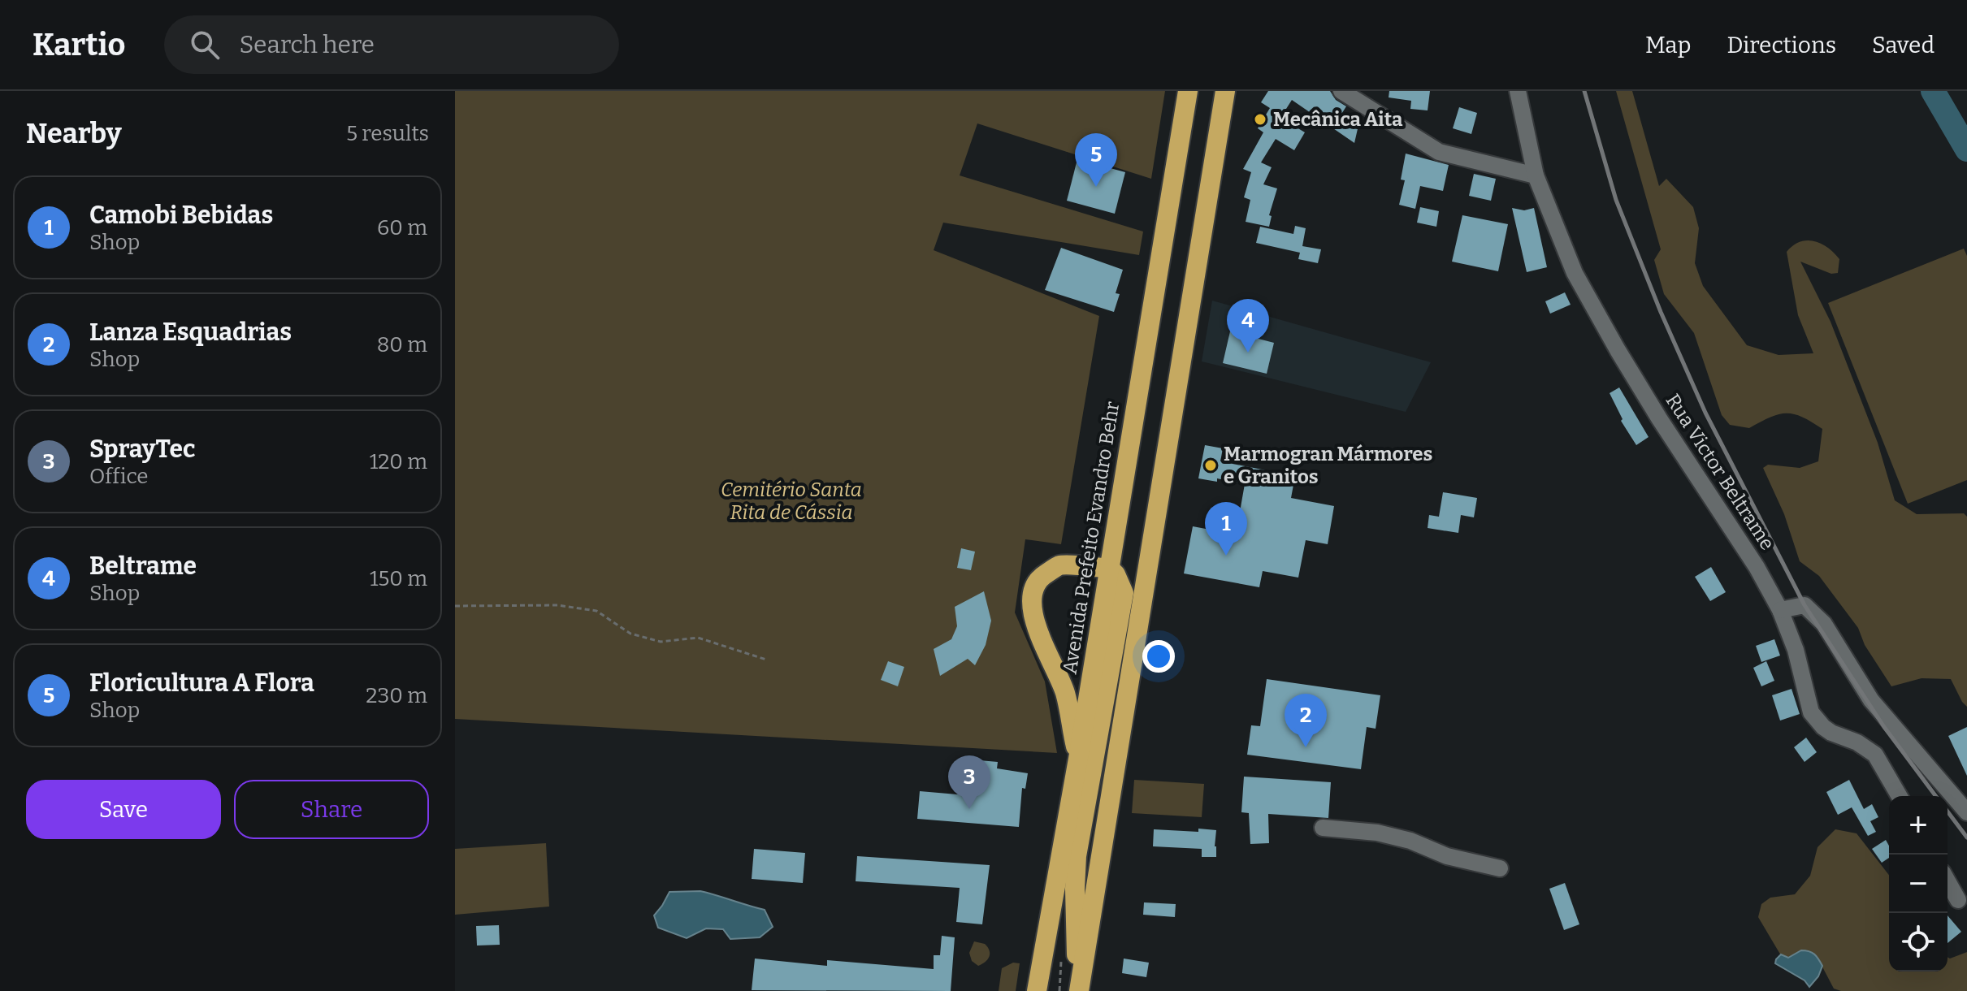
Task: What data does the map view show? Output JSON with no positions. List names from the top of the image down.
{
  "streets": {
    "highway": ["Avenida Prefeito Evandro Behr"],
    "street": ["Rua Victor Beltrame"]
  },
  "parks": ["Cemitério Santa Rita de Cássia"],
  "places": ["Mecânica Aita", "Marmogran Mármores e Granitos"],
  "page": {
    "header": "Kartio",
    "search": "Search here",
    "nav": ["Map", "Directions", "Saved"],
    "heading": ["Nearby", "5 results"],
    "pins": [
      "5",
      "4",
      "1",
      "2",
      "3"
    ],
    "list": [
      {
        "mark": "1",
        "name": "Camobi Bebidas",
        "note": "Shop",
        "value": "60 m"
      },
      {
        "mark": "2",
        "name": "Lanza Esquadrias",
        "note": "Shop",
        "value": "80 m"
      },
      {
        "mark": "3",
        "name": "SprayTec",
        "note": "Office",
        "value": "120 m"
      },
      {
        "mark": "4",
        "name": "Beltrame",
        "note": "Shop",
        "value": "150 m"
      },
      {
        "mark": "5",
        "name": "Floricultura A Flora",
        "note": "Shop",
        "value": "230 m"
      }
    ],
    "buttons": ["Save", "Share"],
    "map_buttons": ["+", "−"]
  }
}
